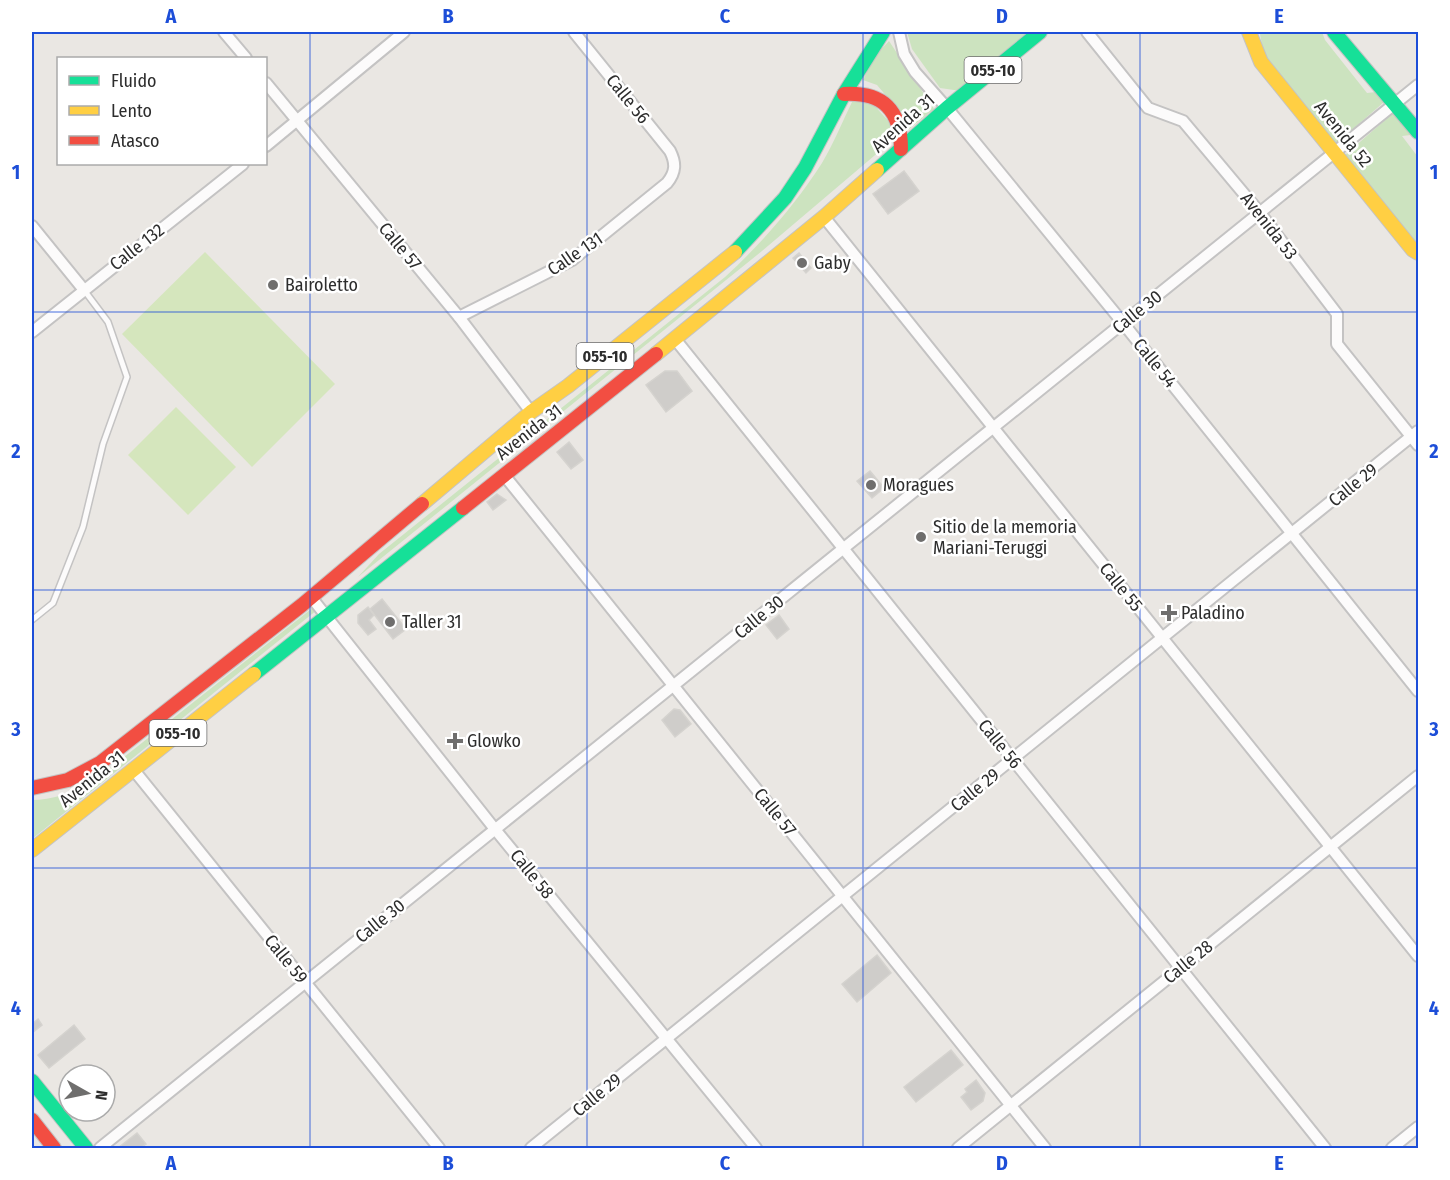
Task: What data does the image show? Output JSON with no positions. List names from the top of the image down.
{
  "streets": {
    "main road": ["055-10", "Avenida 31", "Avenida 52"],
    "street": [
      "Calle 56",
      "Avenida 53",
      "Calle 57",
      "Calle 132",
      "Calle 131",
      "Calle 30",
      "Calle 54",
      "Calle 29",
      "Calle 55",
      "Calle 58",
      "Calle 59",
      "Calle 28"
    ]
  },
  "crossings": [
    ["Calle 56", "Avenida 31"],
    ["Calle 56", "Calle 131"],
    ["Calle 56", "Calle 30"],
    ["Calle 56", "Calle 29"],
    ["Calle 56", "Calle 28"],
    ["Avenida 31", "Calle 57"],
    ["Avenida 31", "Calle 54"],
    ["Avenida 31", "Calle 55"],
    ["Avenida 31", "Calle 58"],
    ["Avenida 31", "Calle 59"],
    ["Avenida 52", "Calle 30"],
    ["Avenida 53", "Calle 30"],
    ["Avenida 53", "Calle 29"],
    ["Calle 57", "Calle 131"],
    ["Calle 57", "Calle 30"],
    ["Calle 57", "Calle 29"],
    ["Calle 57", "Calle 28"],
    ["Calle 30", "Calle 54"],
    ["Calle 30", "Calle 55"],
    ["Calle 30", "Calle 58"],
    ["Calle 30", "Calle 59"],
    ["Calle 54", "Calle 29"],
    ["Calle 29", "Calle 55"],
    ["Calle 29", "Calle 58"],
    ["Calle 55", "Calle 28"]
  ],
  "places": {
    "other": [
      "Gaby",
      "Bairoletto",
      "Moragues",
      "Sitio de la memoria Mariani-Teruggi",
      "Taller 31"
    ],
    "health": ["Paladino", "Glowko"]
  },
  "legend": ["Fluido", "Lento", "Atasco"],
  "north": "right",
  "grid": {
    "columns": [
      "A",
      "B",
      "C",
      "D",
      "E"
    ],
    "rows": [
      "1",
      "2",
      "3",
      "4"
    ]
  }
}
